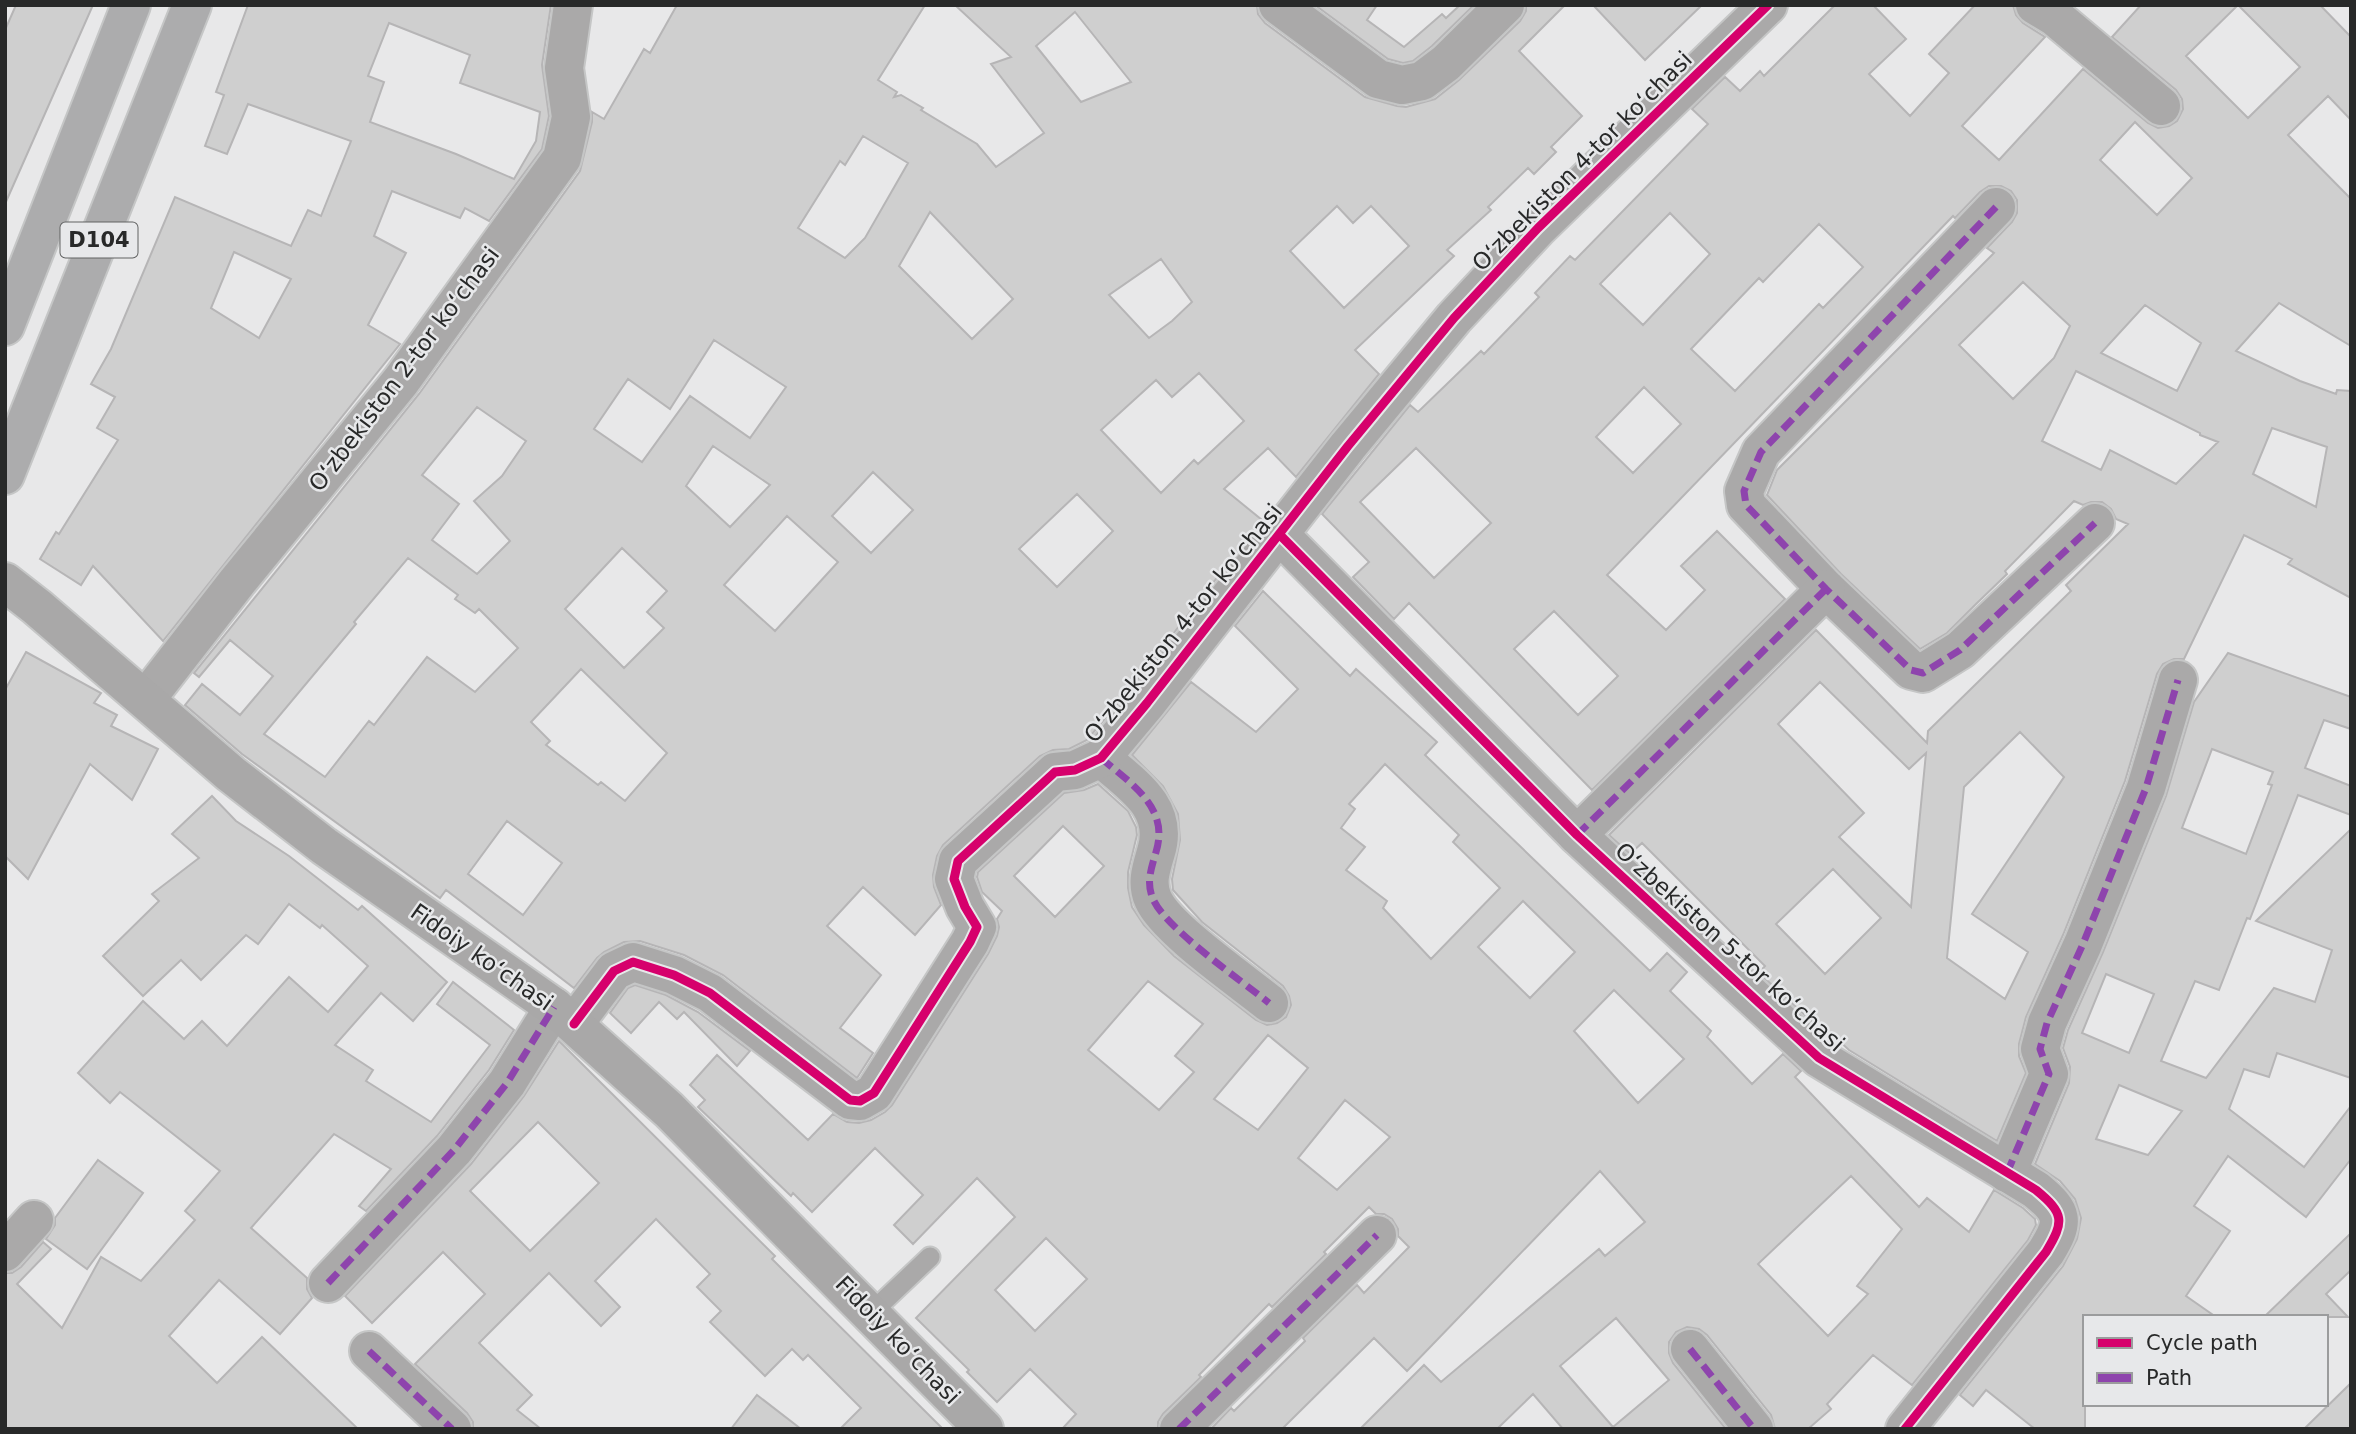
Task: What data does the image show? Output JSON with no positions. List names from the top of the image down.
{
  "streets": {
    "main road": ["D104"],
    "street": [
      "Oʻzbekiston 4-tor koʻchasi",
      "Oʻzbekiston 2-tor koʻchasi",
      "Oʻzbekiston 5-tor koʻchasi",
      "Fidoiy koʻchasi"
    ]
  },
  "crossings": [
    ["Oʻzbekiston 4-tor koʻchasi", "Oʻzbekiston 5-tor koʻchasi"],
    ["Oʻzbekiston 4-tor koʻchasi", "Fidoiy koʻchasi"],
    ["Oʻzbekiston 2-tor koʻchasi", "Fidoiy koʻchasi"]
  ],
  "legend": ["Cycle path", "Path"]
}
